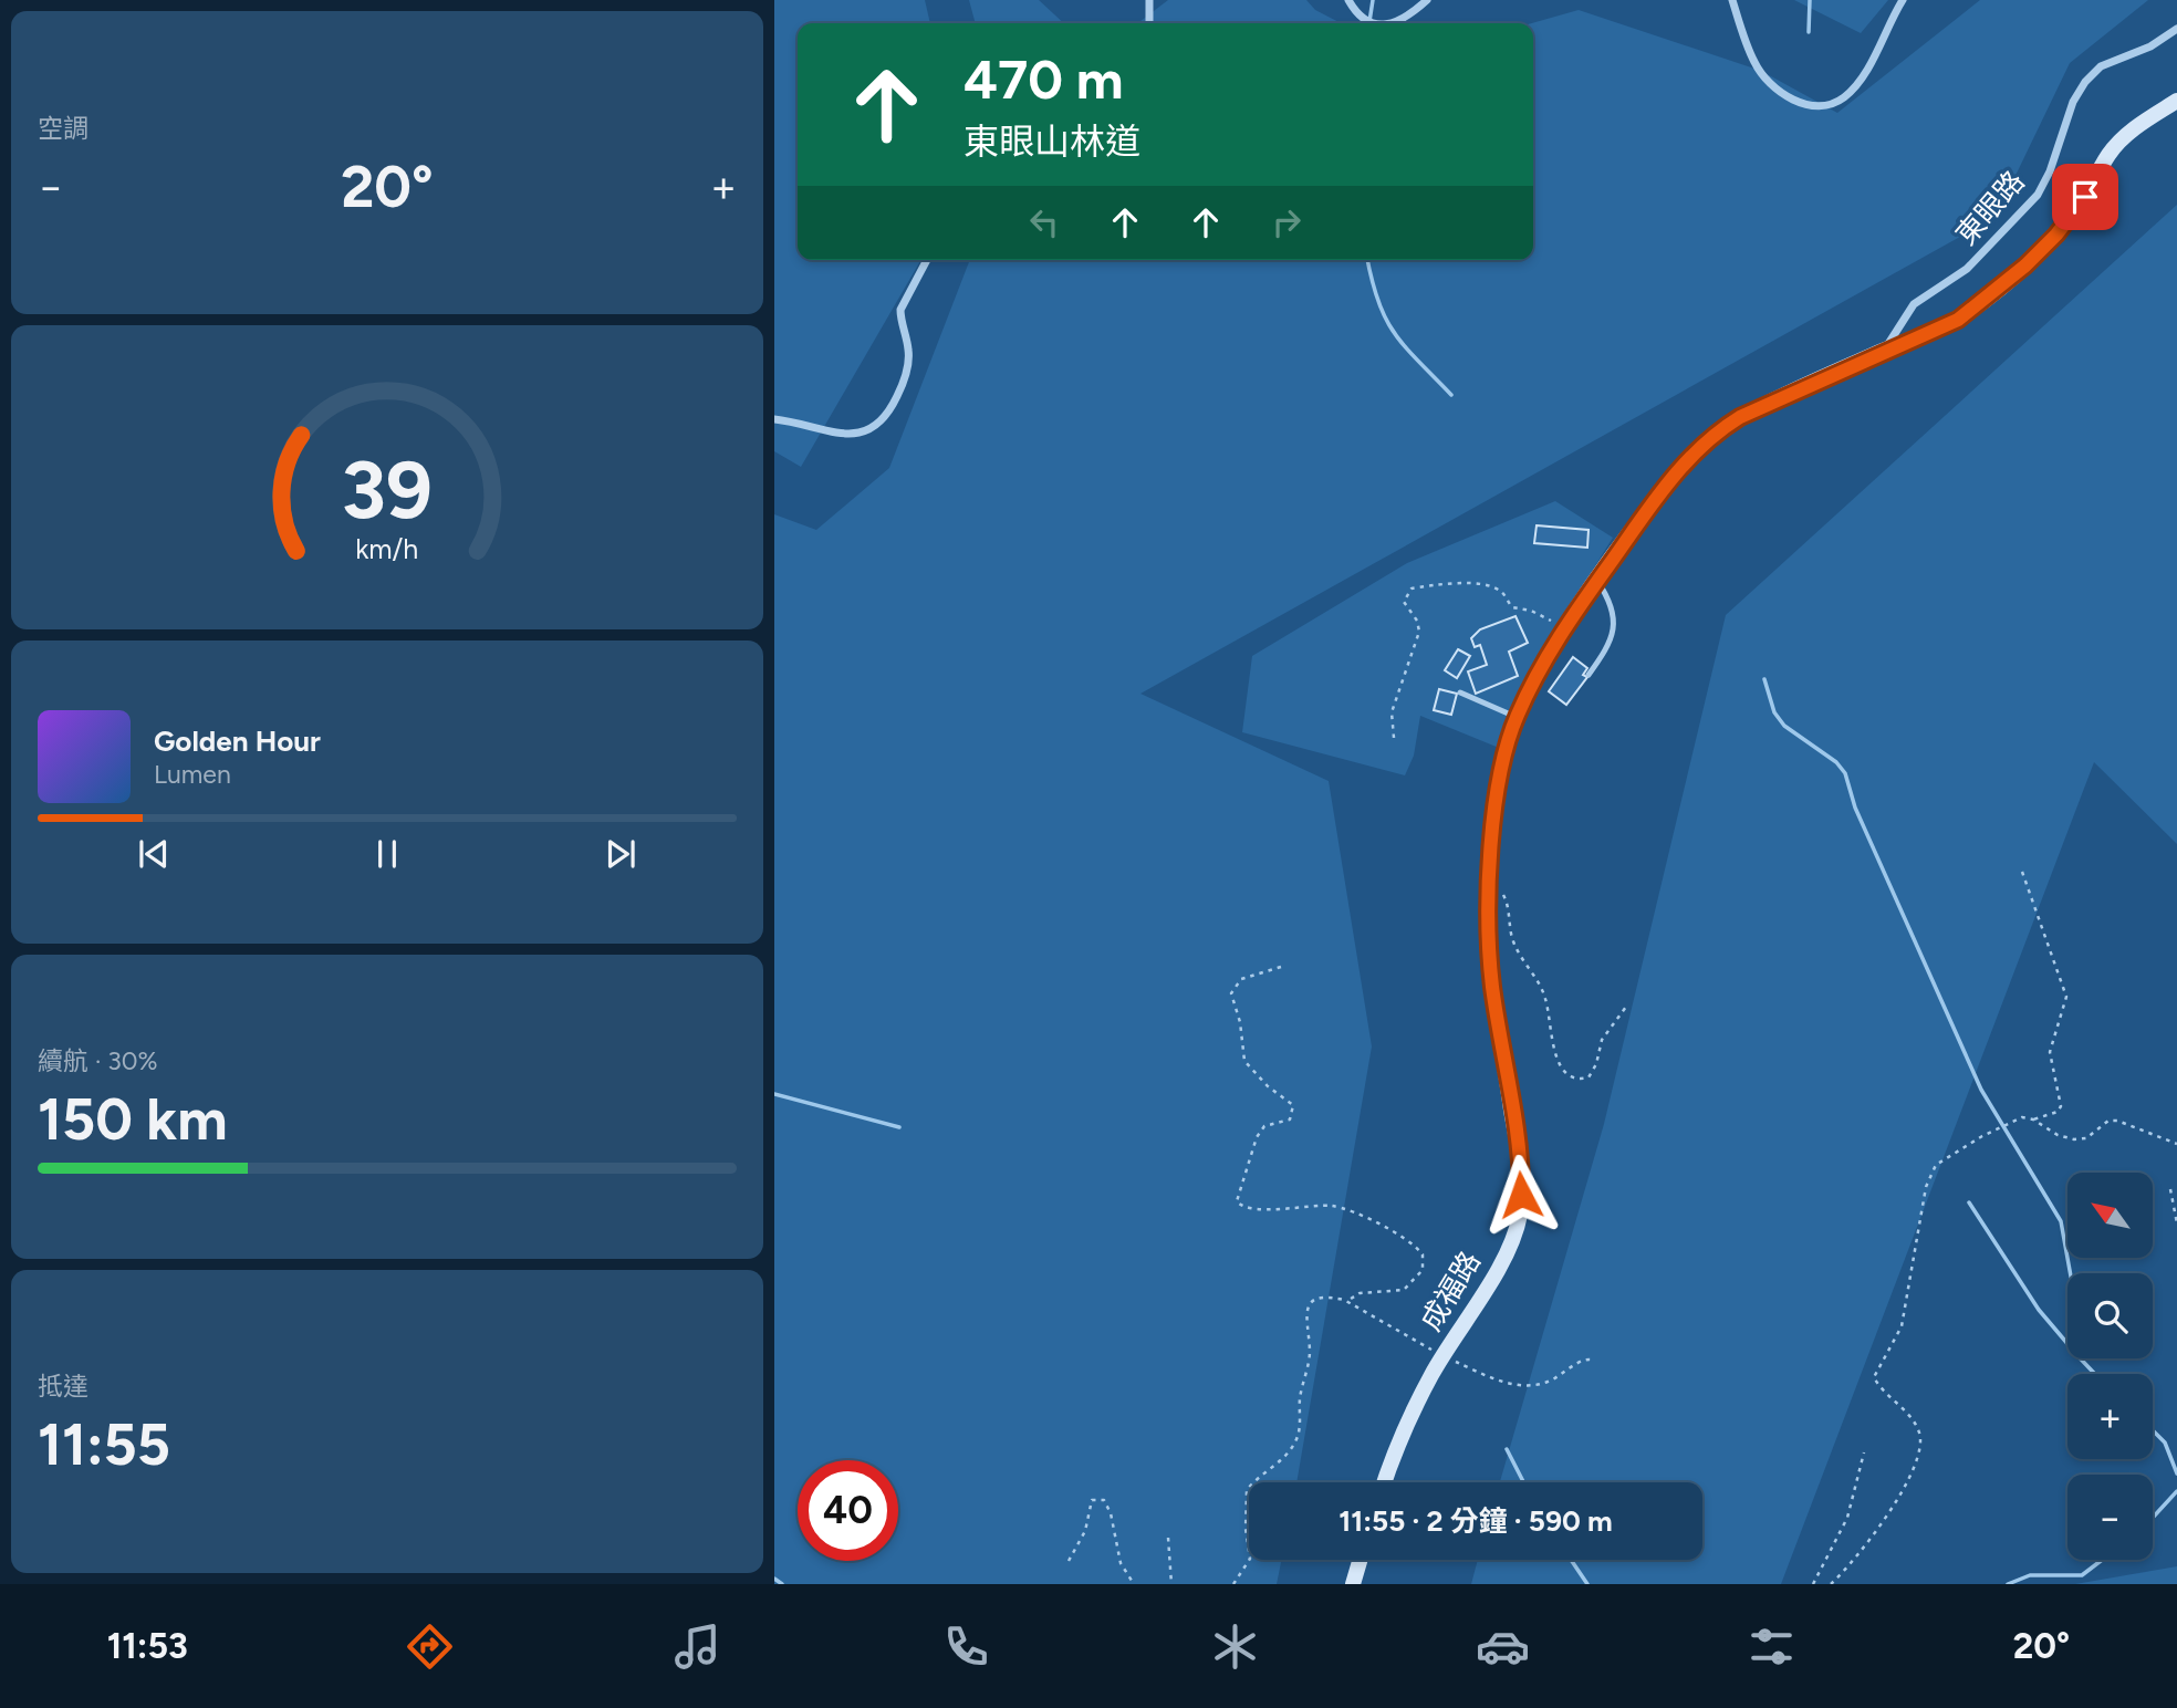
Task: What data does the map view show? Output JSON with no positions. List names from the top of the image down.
{
  "streets": {
    "street": ["東眼路", "成福路"]
  },
  "crossings": [
    ["東眼路", "成福路"]
  ],
  "north": "top left",
  "page": {
    "tile": [
      "空調",
      ["續航 · 30%", "150 km"],
      ["抵達", "11:55"]
    ],
    "turn": ["470 m", "東眼山林道"],
    "heat": ["−", "20°", "+"],
    "song": ["Golden Hour", "Lumen"],
    "map_buttons": ["+", "−"],
    "limit": "40",
    "trip": "11:55 · 2 分鐘 · 590 m",
    "tabs": ["11:53", "20°"],
    "gauge": ["39", "km/h"]
  }
}
